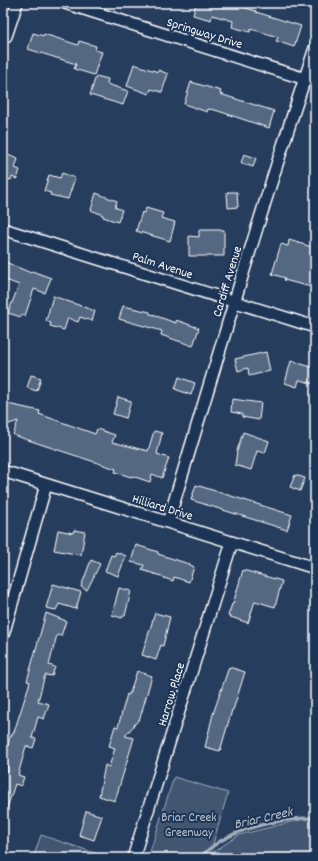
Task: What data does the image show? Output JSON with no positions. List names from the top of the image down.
{
  "streets": {
    "street": [
      "Springway Drive",
      "Palm Avenue",
      "Cardiff Avenue",
      "Hilliard Drive",
      "Harrow Place"
    ]
  },
  "crossings": [
    ["Springway Drive", "Cardiff Avenue"],
    ["Palm Avenue", "Cardiff Avenue"],
    ["Cardiff Avenue", "Hilliard Drive"],
    ["Hilliard Drive", "Harrow Place"]
  ],
  "water": ["Briar Creek"],
  "parks": ["Briar Creek Greenway"]
}
